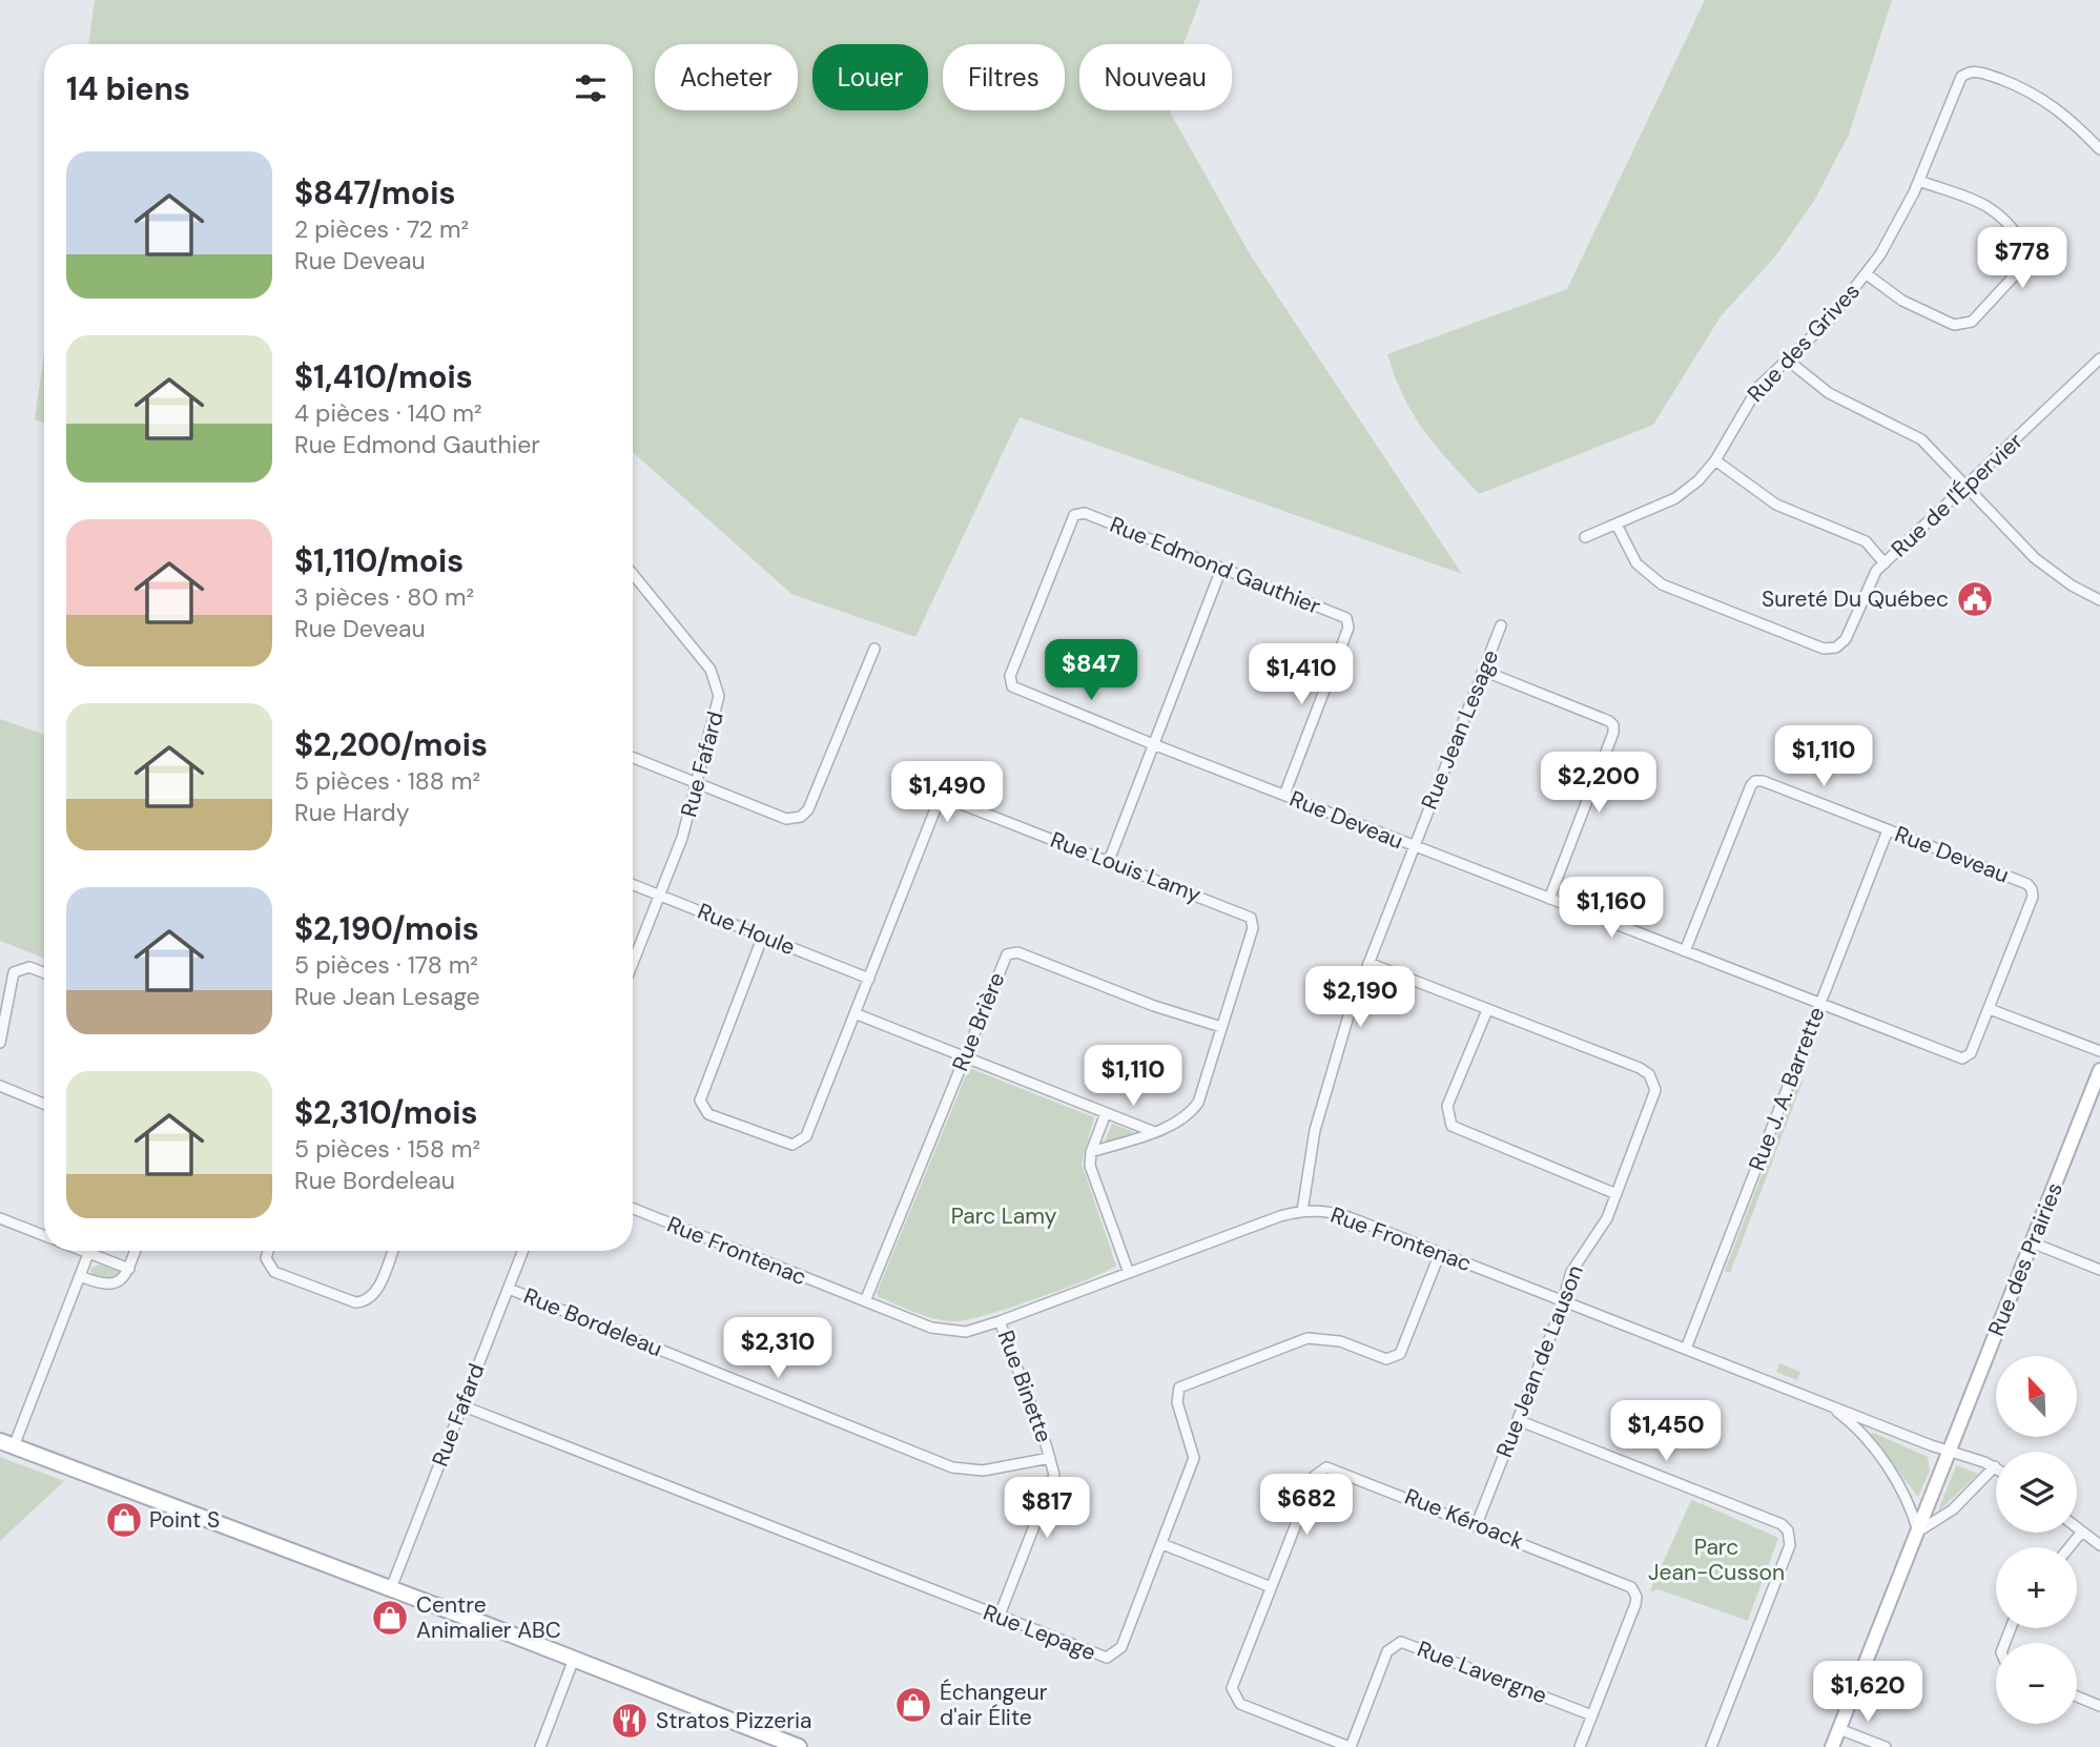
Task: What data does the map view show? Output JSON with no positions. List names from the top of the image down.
{
  "streets": {
    "main road": ["Rue des Prairies"],
    "street": [
      "Rue des Grives",
      "Rue de l'Épervier",
      "Rue Edmond Gauthier",
      "Rue Jean Lesage",
      "Rue Fafard",
      "Rue Deveau",
      "Rue Louis Lamy",
      "Rue Houle",
      "Rue Brière",
      "Rue J. A. Barrette",
      "Rue Frontenac",
      "Rue Bordeleau",
      "Rue Jean de Lauson",
      "Rue Binette",
      "Rue Kéroack",
      "Rue Lepage",
      "Rue Lavergne"
    ]
  },
  "crossings": [
    ["Rue des Grives", "Rue de l'Épervier"],
    ["Rue Edmond Gauthier", "Rue Deveau"],
    ["Rue Jean Lesage", "Rue Deveau"],
    ["Rue Jean Lesage", "Rue Frontenac"],
    ["Rue Jean Lesage", "Rue Jean de Lauson"],
    ["Rue Fafard", "Rue Houle"],
    ["Rue Fafard", "Rue Bordeleau"],
    ["Rue Fafard", "Rue Lepage"],
    ["Rue Deveau", "Rue J. A. Barrette"],
    ["Rue Louis Lamy", "Rue Houle"],
    ["Rue Louis Lamy", "Rue Brière"],
    ["Rue Brière", "Rue Frontenac"],
    ["Rue J. A. Barrette", "Rue Frontenac"],
    ["Rue Frontenac", "Rue des Prairies"],
    ["Rue Frontenac", "Rue Jean de Lauson"],
    ["Rue Frontenac", "Rue Binette"],
    ["Rue Frontenac", "Rue Lepage"],
    ["Rue Bordeleau", "Rue Binette"],
    ["Rue Jean de Lauson", "Rue Kéroack"],
    ["Rue Binette", "Rue Lepage"],
    ["Rue Kéroack", "Rue Lavergne"]
  ],
  "parks": ["Parc Lamy", "Parc Jean-Cusson"],
  "places": {
    "public building": ["Sureté Du Québec"],
    "shop": ["Point S", "Centre Animalier ABC", "Échangeur d'air Élite"],
    "restaurant": ["Stratos Pizzeria"]
  },
  "north": "top left",
  "page": {
    "chip": [
      "Acheter",
      "Louer",
      "Filtres",
      "Nouveau"
    ],
    "heading": "14 biens",
    "list": [
      {
        "name": "$847/mois",
        "note": "2 pièces · 72 m² · Rue Deveau"
      },
      {
        "name": "$1,410/mois",
        "note": "4 pièces · 140 m² · Rue Edmond Gauthier"
      },
      {
        "name": "$1,110/mois",
        "note": "3 pièces · 80 m² · Rue Deveau"
      },
      {
        "name": "$2,200/mois",
        "note": "5 pièces · 188 m² · Rue Hardy"
      },
      {
        "name": "$2,190/mois",
        "note": "5 pièces · 178 m² · Rue Jean Lesage"
      },
      {
        "name": "$2,310/mois",
        "note": "5 pièces · 158 m² · Rue Bordeleau"
      }
    ],
    "price": [
      "$778",
      "$847",
      "$1,410",
      "$1,110",
      "$2,200",
      "$1,490",
      "$1,160",
      "$2,190",
      "$1,110",
      "$2,310",
      "$1,450",
      "$682",
      "$817",
      "$1,620"
    ],
    "map_buttons": ["+", "−"]
  }
}
